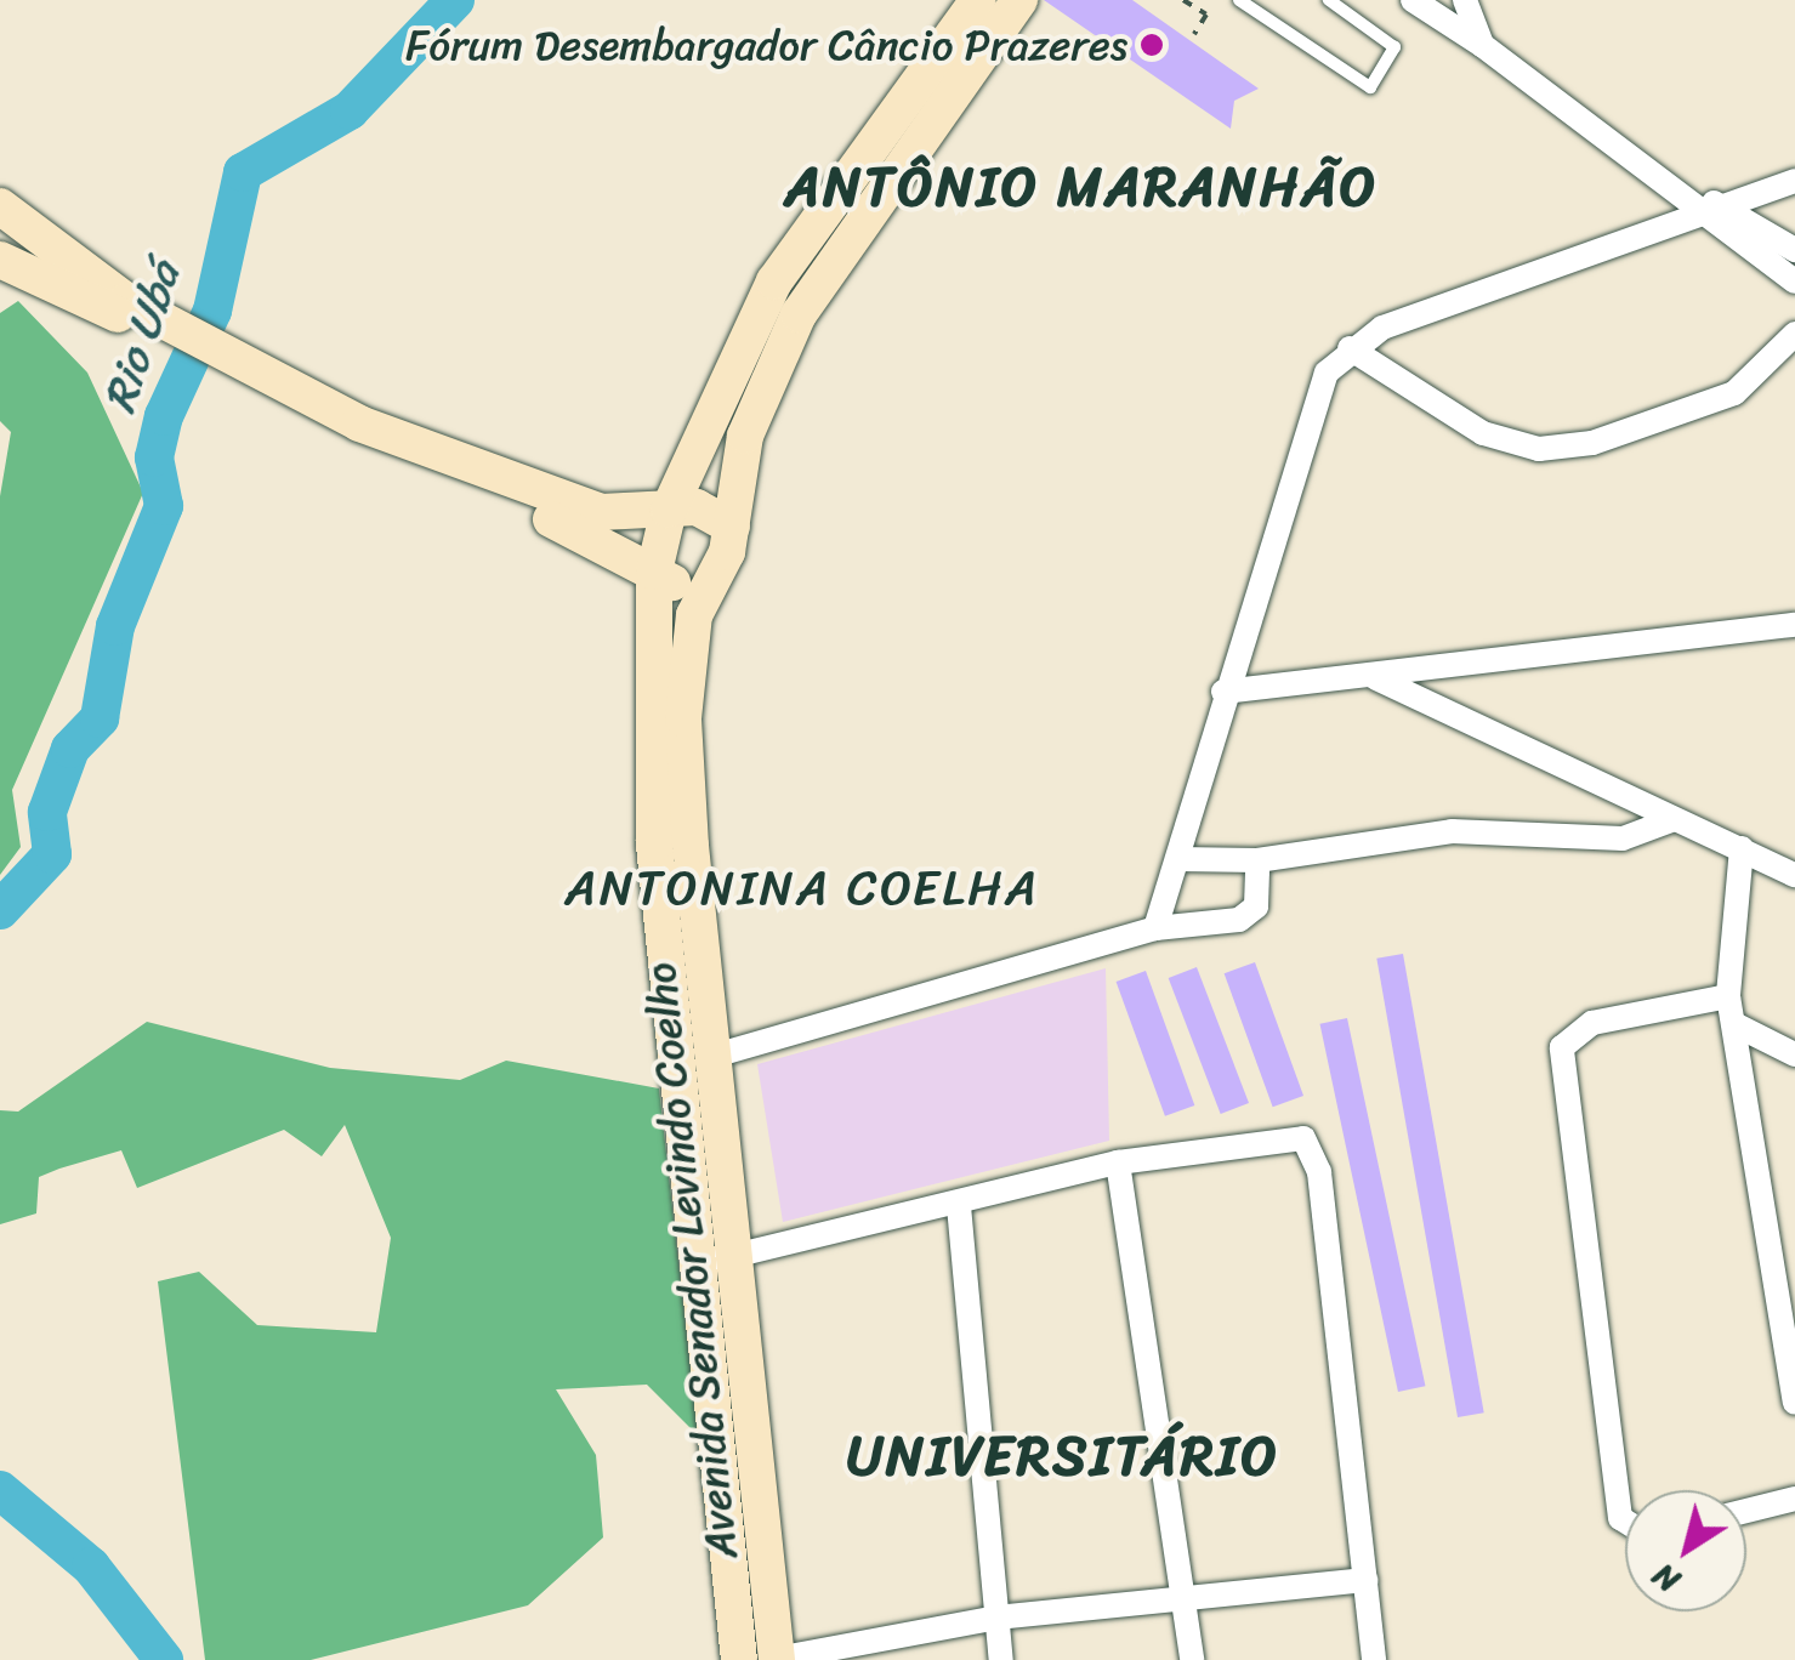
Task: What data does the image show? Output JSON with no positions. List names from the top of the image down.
{
  "streets": {
    "street": ["Avenida Senador Levindo Coelho"]
  },
  "districts": ["ANTÔNIO MARANHÃO", "ANTONINA COELHA", "UNIVERSITÁRIO"],
  "water": ["Rio Ubá"],
  "places": ["Fórum Desembargador Câncio Prazeres"],
  "north": "bottom left"
}
